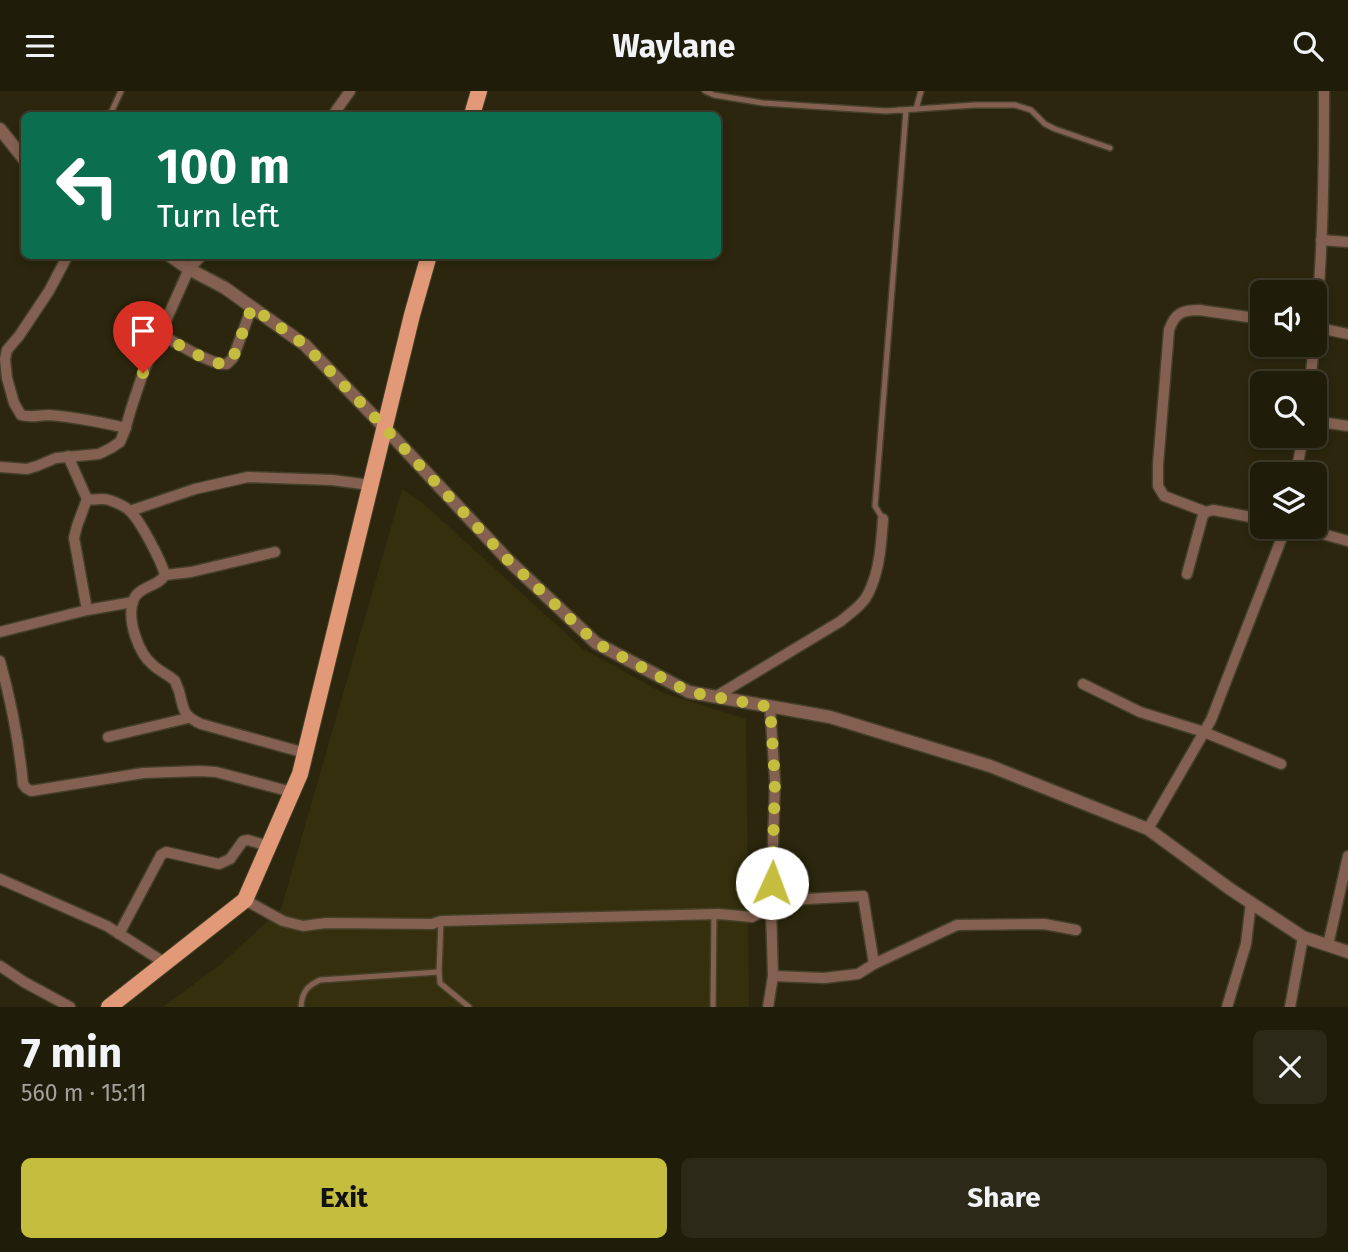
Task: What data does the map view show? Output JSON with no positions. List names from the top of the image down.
{
  "page": {
    "header": "Waylane",
    "turn": ["100 m", "Turn left"],
    "heading": ["7 min", "560 m · 15:11"],
    "buttons": ["Exit", "Share"]
  }
}
